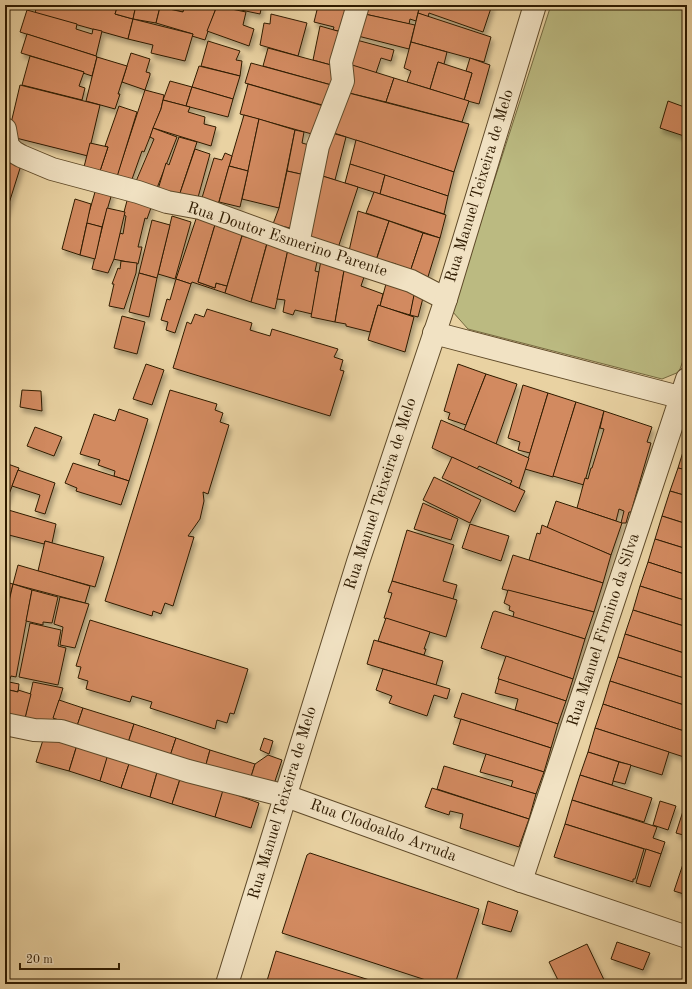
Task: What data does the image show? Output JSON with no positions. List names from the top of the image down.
{
  "streets": {
    "street": [
      "Rua Manuel Teixeira de Melo",
      "Rua Doutor Esmerino Parente",
      "Rua Manuel Firmino da Silva",
      "Rua Clodoaldo Arruda"
    ]
  },
  "crossings": [
    ["Rua Manuel Teixeira de Melo", "Rua Doutor Esmerino Parente"],
    ["Rua Manuel Teixeira de Melo", "Rua Clodoaldo Arruda"],
    ["Rua Manuel Firmino da Silva", "Rua Clodoaldo Arruda"]
  ],
  "scale_bar": "20 m"
}
